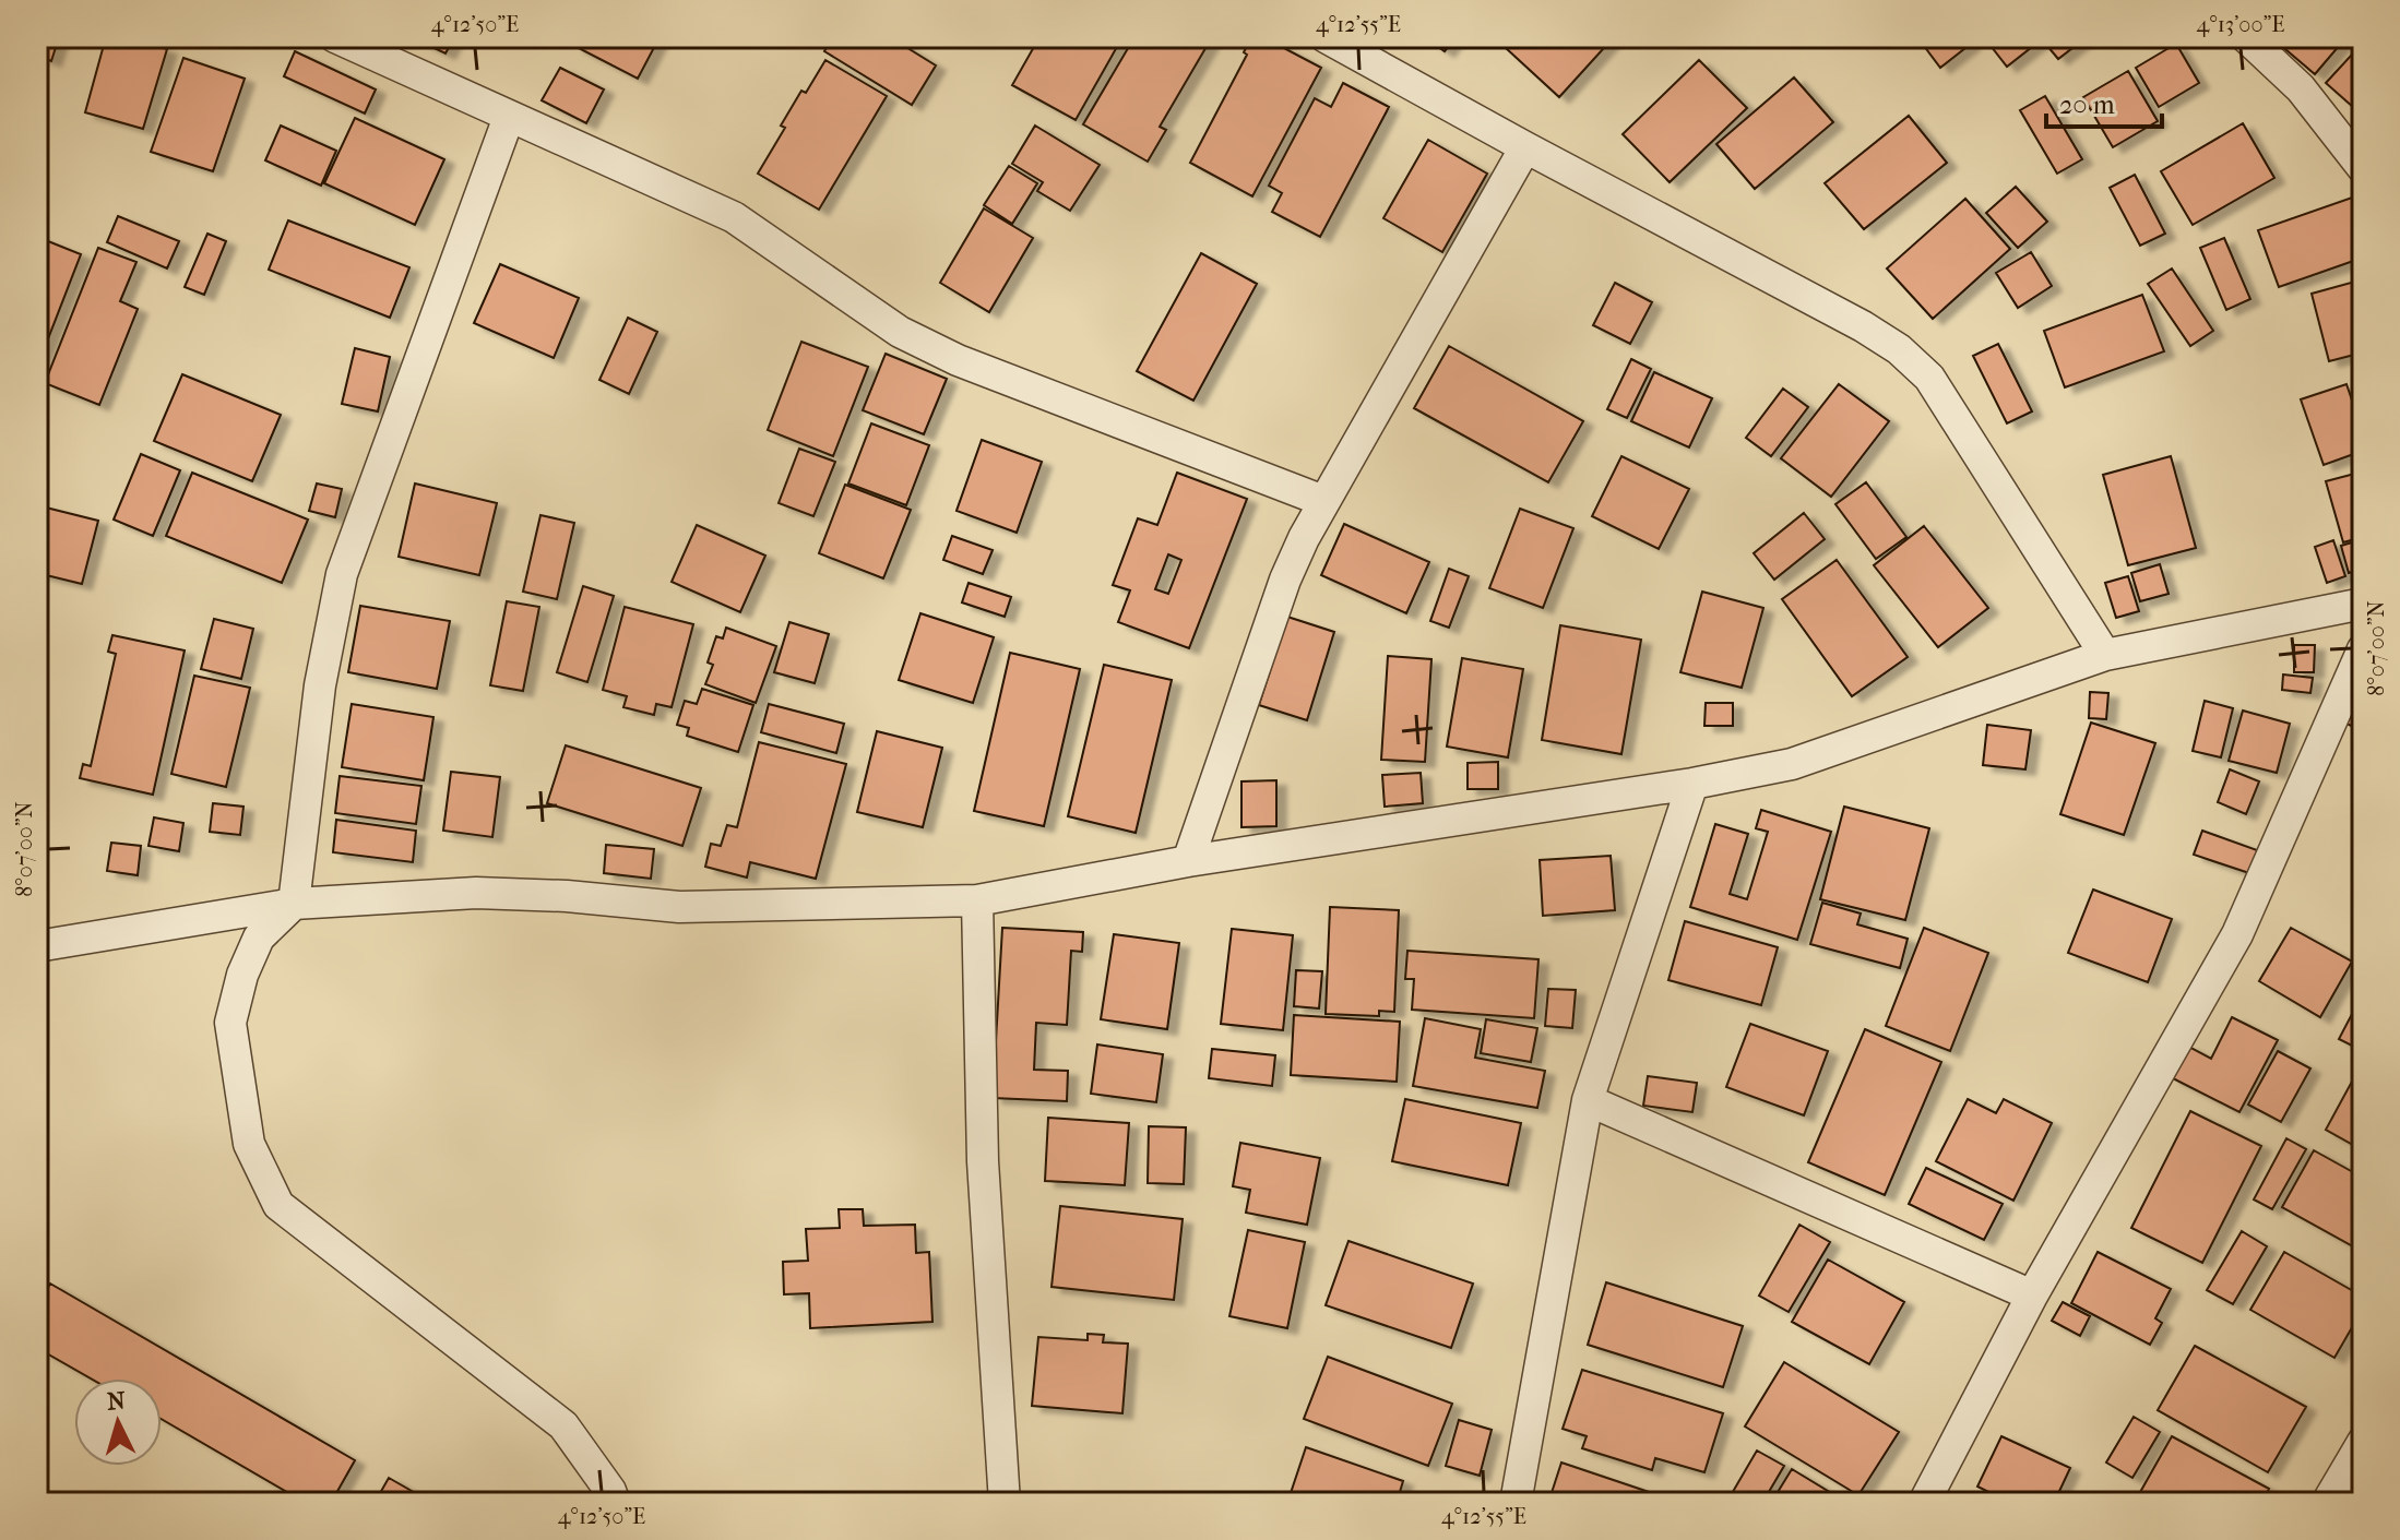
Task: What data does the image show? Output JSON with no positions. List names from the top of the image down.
{
  "scale_bar": "20 m",
  "north": "top",
  "coordinates": [
    "4°12'50\"E",
    "4°12'55\"E",
    "4°13'00\"E",
    "8°07'00\"N"
  ]
}
